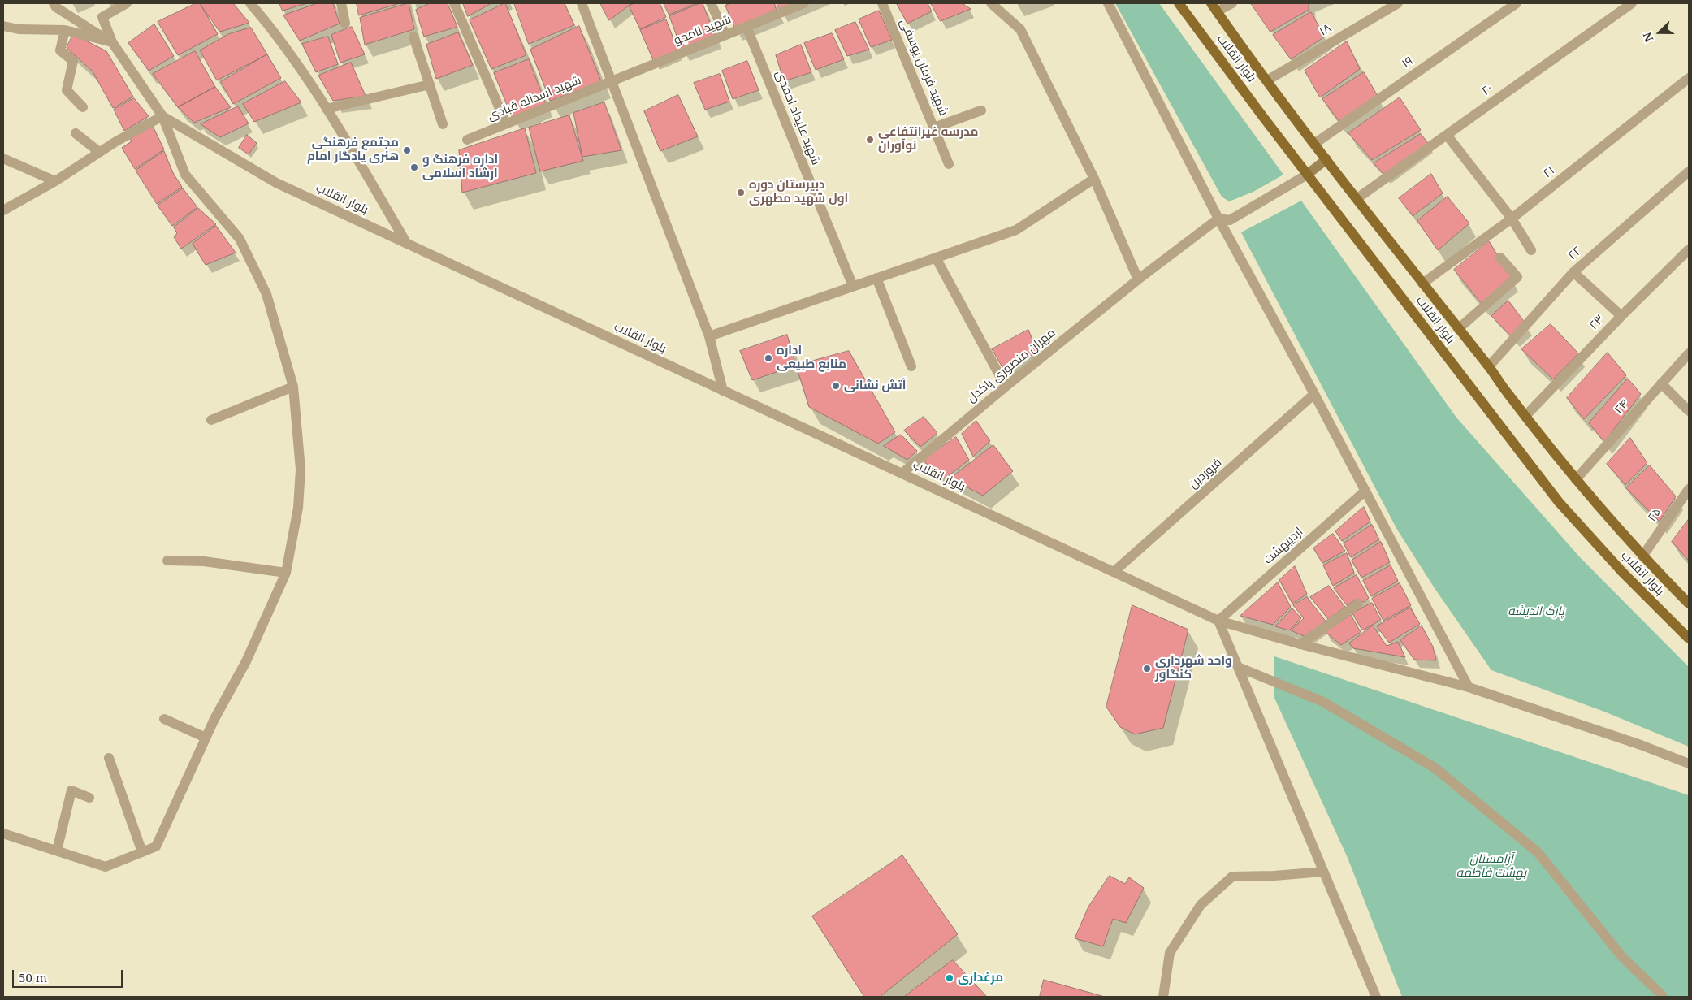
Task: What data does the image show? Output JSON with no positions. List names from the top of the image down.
{
  "streets": {
    "main road": ["بلوار انقلاب"],
    "street": [
      "شهید نامجو",
      "۱۸",
      "۱۹",
      "شهید فرمان یوسفی",
      "۲۰",
      "شهید اسداله قبادی",
      "شهید علیداد احمدی",
      "۲۱",
      "۲۲",
      "۲۳",
      "مهران منصوری پاکدل",
      "۲۴",
      "فروردین",
      "۲۵",
      "اردیبهشت"
    ]
  },
  "crossings": [
    ["شهید نامجو", "شهید اسداله قبادی"],
    ["شهید نامجو", "شهید علیداد احمدی"],
    ["۱۸", "بلوار انقلاب"],
    ["بلوار انقلاب", "۱۹"],
    ["بلوار انقلاب", "۲۰"],
    ["بلوار انقلاب", "۲۱"],
    ["بلوار انقلاب", "۲۲"],
    ["بلوار انقلاب", "۲۳"],
    ["بلوار انقلاب", "مهران منصوری پاکدل"],
    ["بلوار انقلاب", "۲۴"],
    ["بلوار انقلاب", "فروردین"],
    ["بلوار انقلاب", "۲۵"],
    ["بلوار انقلاب", "اردیبهشت"]
  ],
  "parks": ["پارک اندیشه", "آرامستان بهشت فاطمه"],
  "places": [
    "مدرسه غیرانتفاعی نوآوران",
    "مجتمع فرهنگی هنری یادگار امام",
    "اداره فرهنگ و ارشاد اسلامی",
    "دبیرستان دوره اول شهید مطهری",
    "اداره منابع طبیعی",
    "آتش نشانی",
    "واحد شهرداری کنگاور",
    "مرغداری"
  ],
  "scale_bar": "50 m",
  "north": "left"
}
